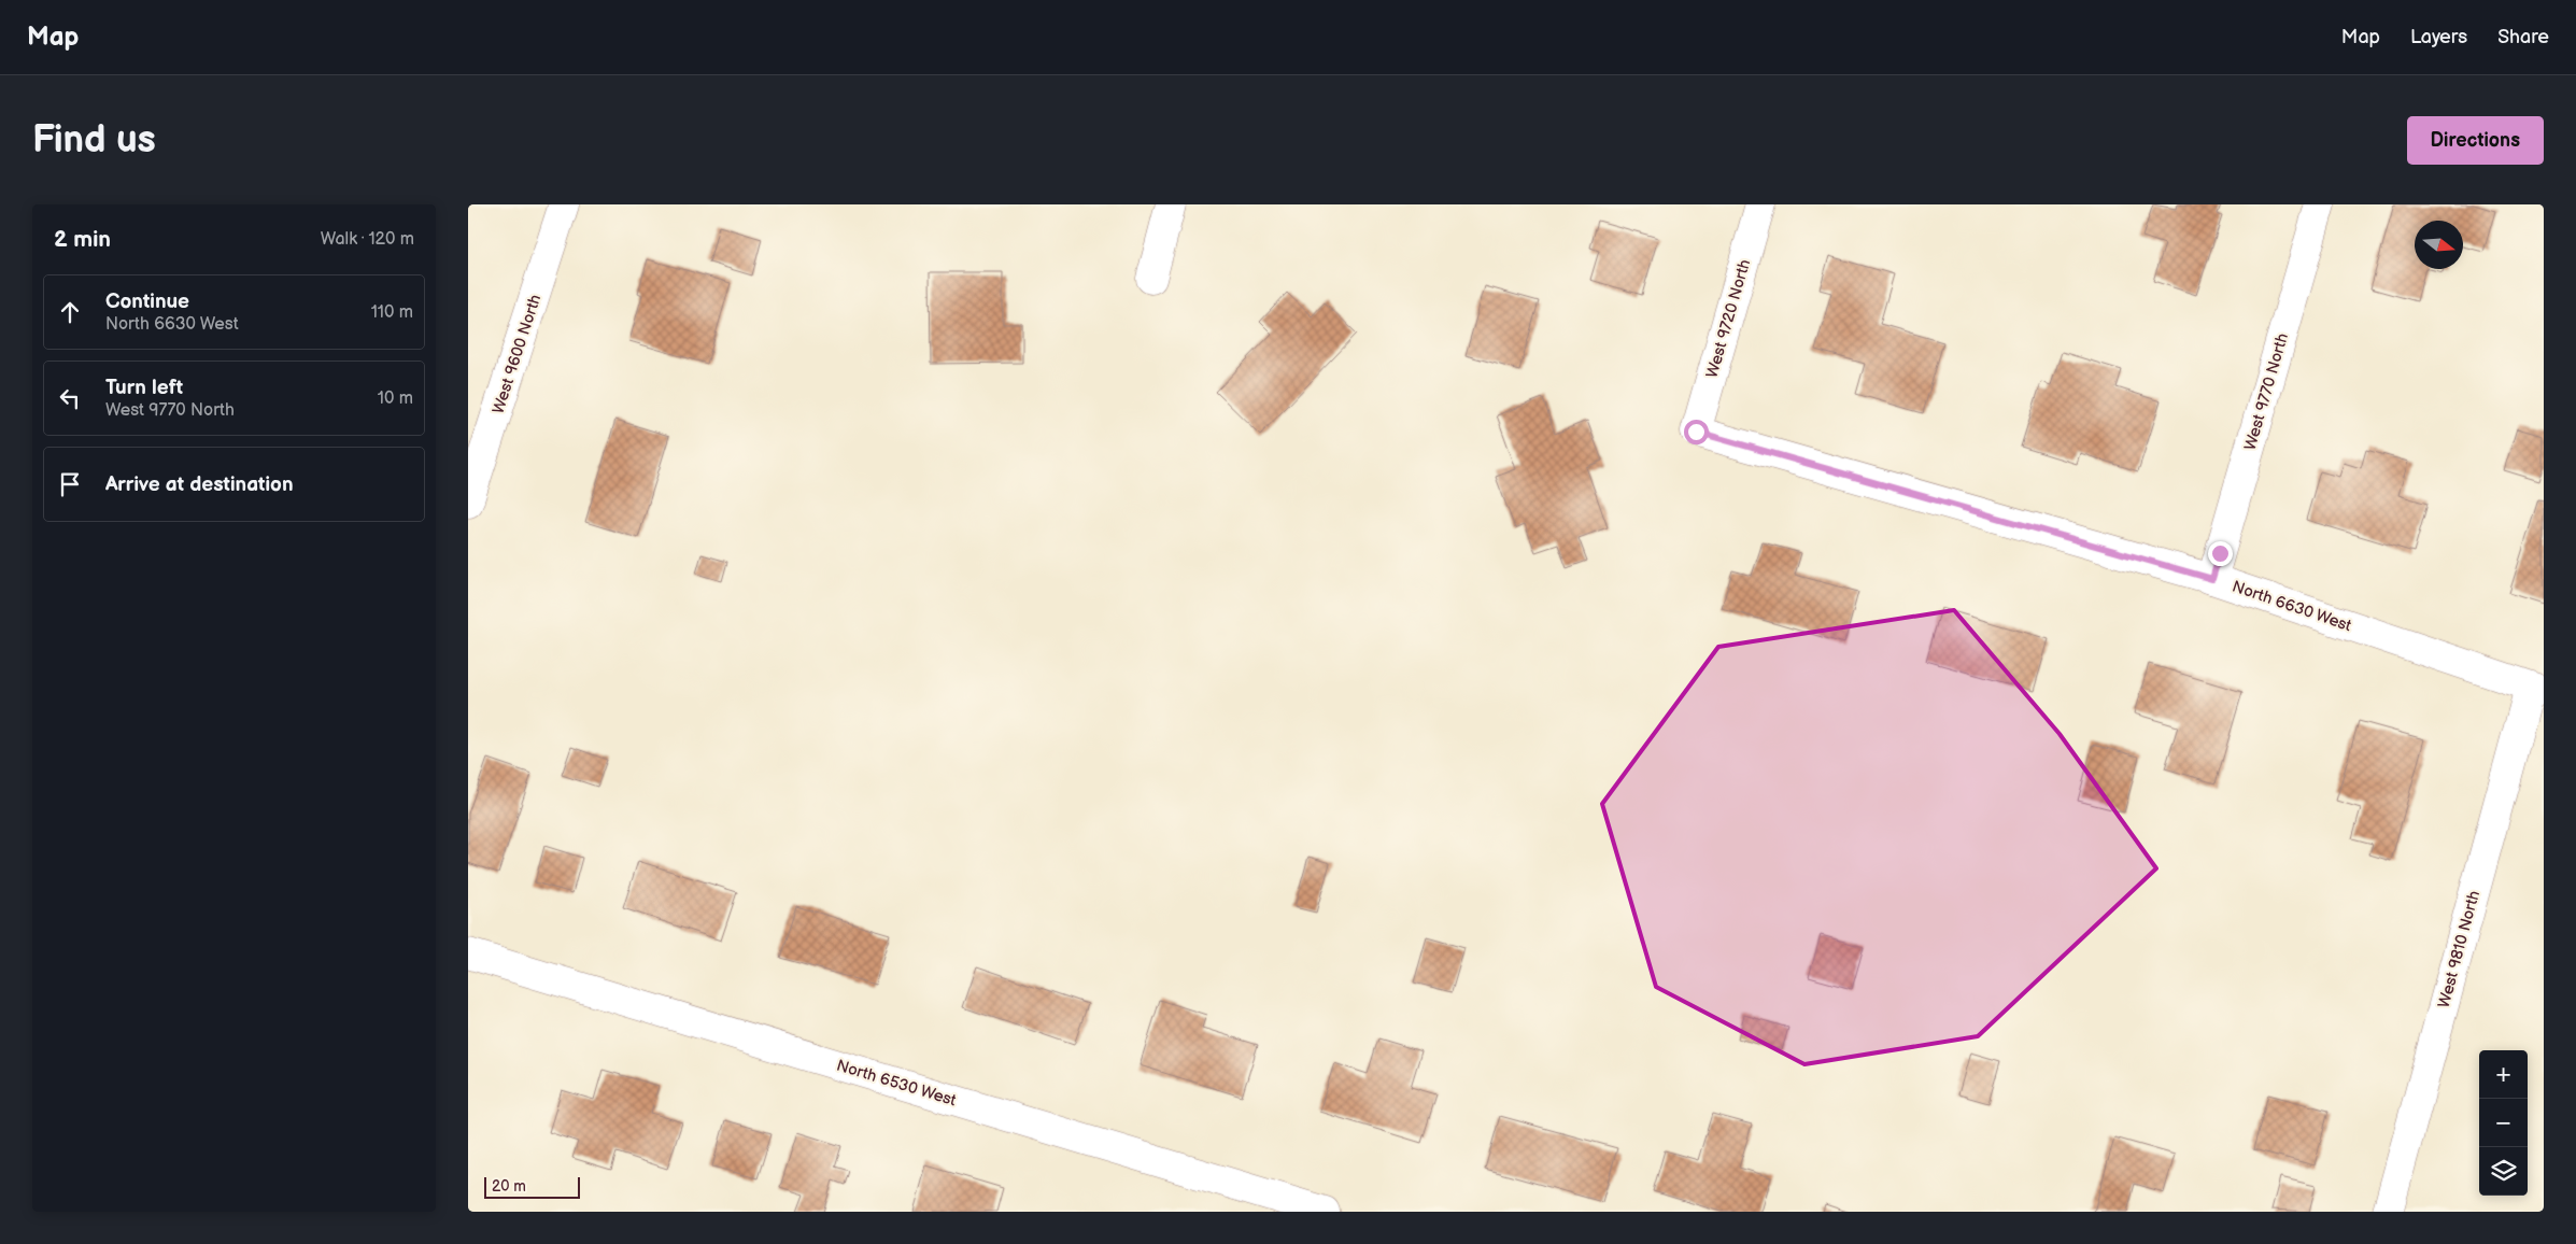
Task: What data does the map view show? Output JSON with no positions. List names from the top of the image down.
{
  "streets": {
    "street": [
      "West 9720 North",
      "West 9600 North",
      "West 9770 North",
      "North 6630 West",
      "West 9810 North",
      "North 6530 West"
    ]
  },
  "crossings": [
    ["West 9720 North", "North 6630 West"],
    ["West 9770 North", "North 6630 West"],
    ["North 6630 West", "West 9810 North"]
  ],
  "scale_bar": "20 m",
  "north": "right",
  "page": {
    "header": "Map",
    "nav": ["Map", "Layers", "Share"],
    "buttons": "Directions",
    "title": "Find us",
    "heading": ["2 min", "Walk · 120 m"],
    "list": [
      ["Continue", "North 6630 West", "110 m"],
      ["Turn left", "West 9770 North", "10 m"],
      "Arrive at destination"
    ],
    "map_buttons": ["+", "−"],
    "scale": "20 m"
  }
}
